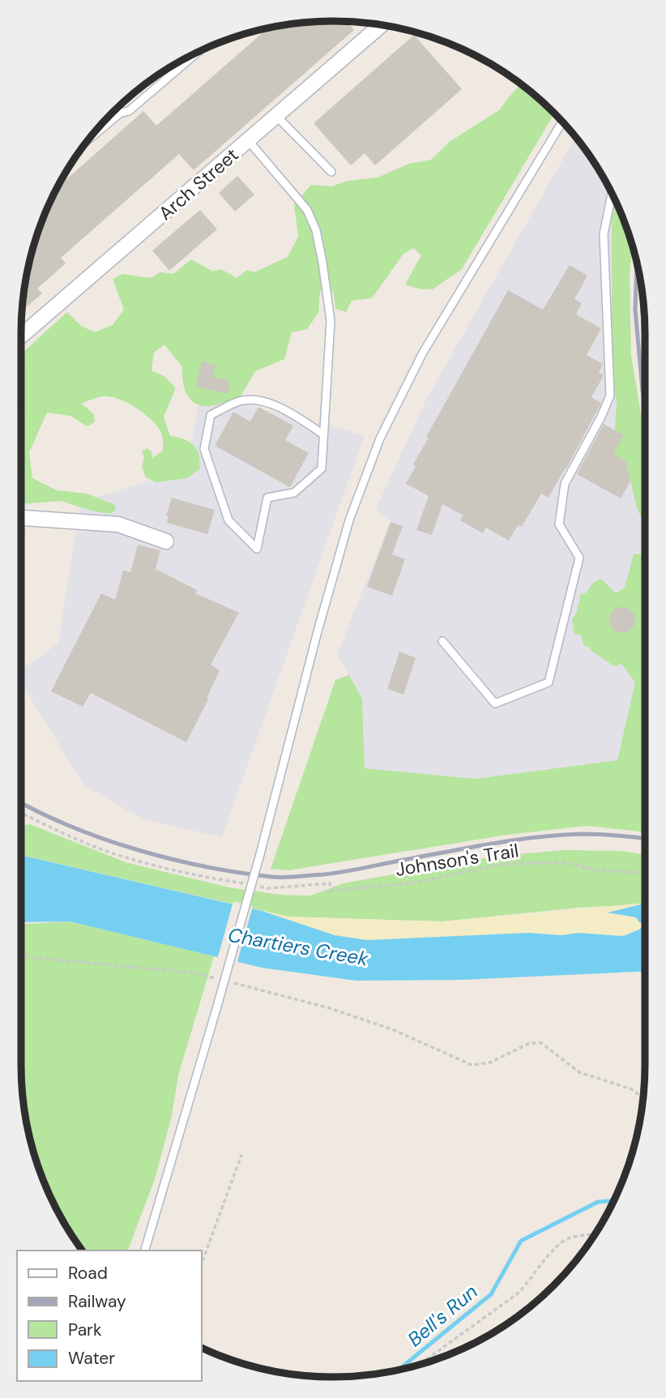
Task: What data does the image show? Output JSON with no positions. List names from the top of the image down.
{
  "streets": {
    "street": ["Arch Street"],
    "path": ["Johnson's Trail"]
  },
  "water": ["Chartiers Creek", "Bell's Run"],
  "legend": [
    "Road",
    "Railway",
    "Park",
    "Water"
  ]
}
